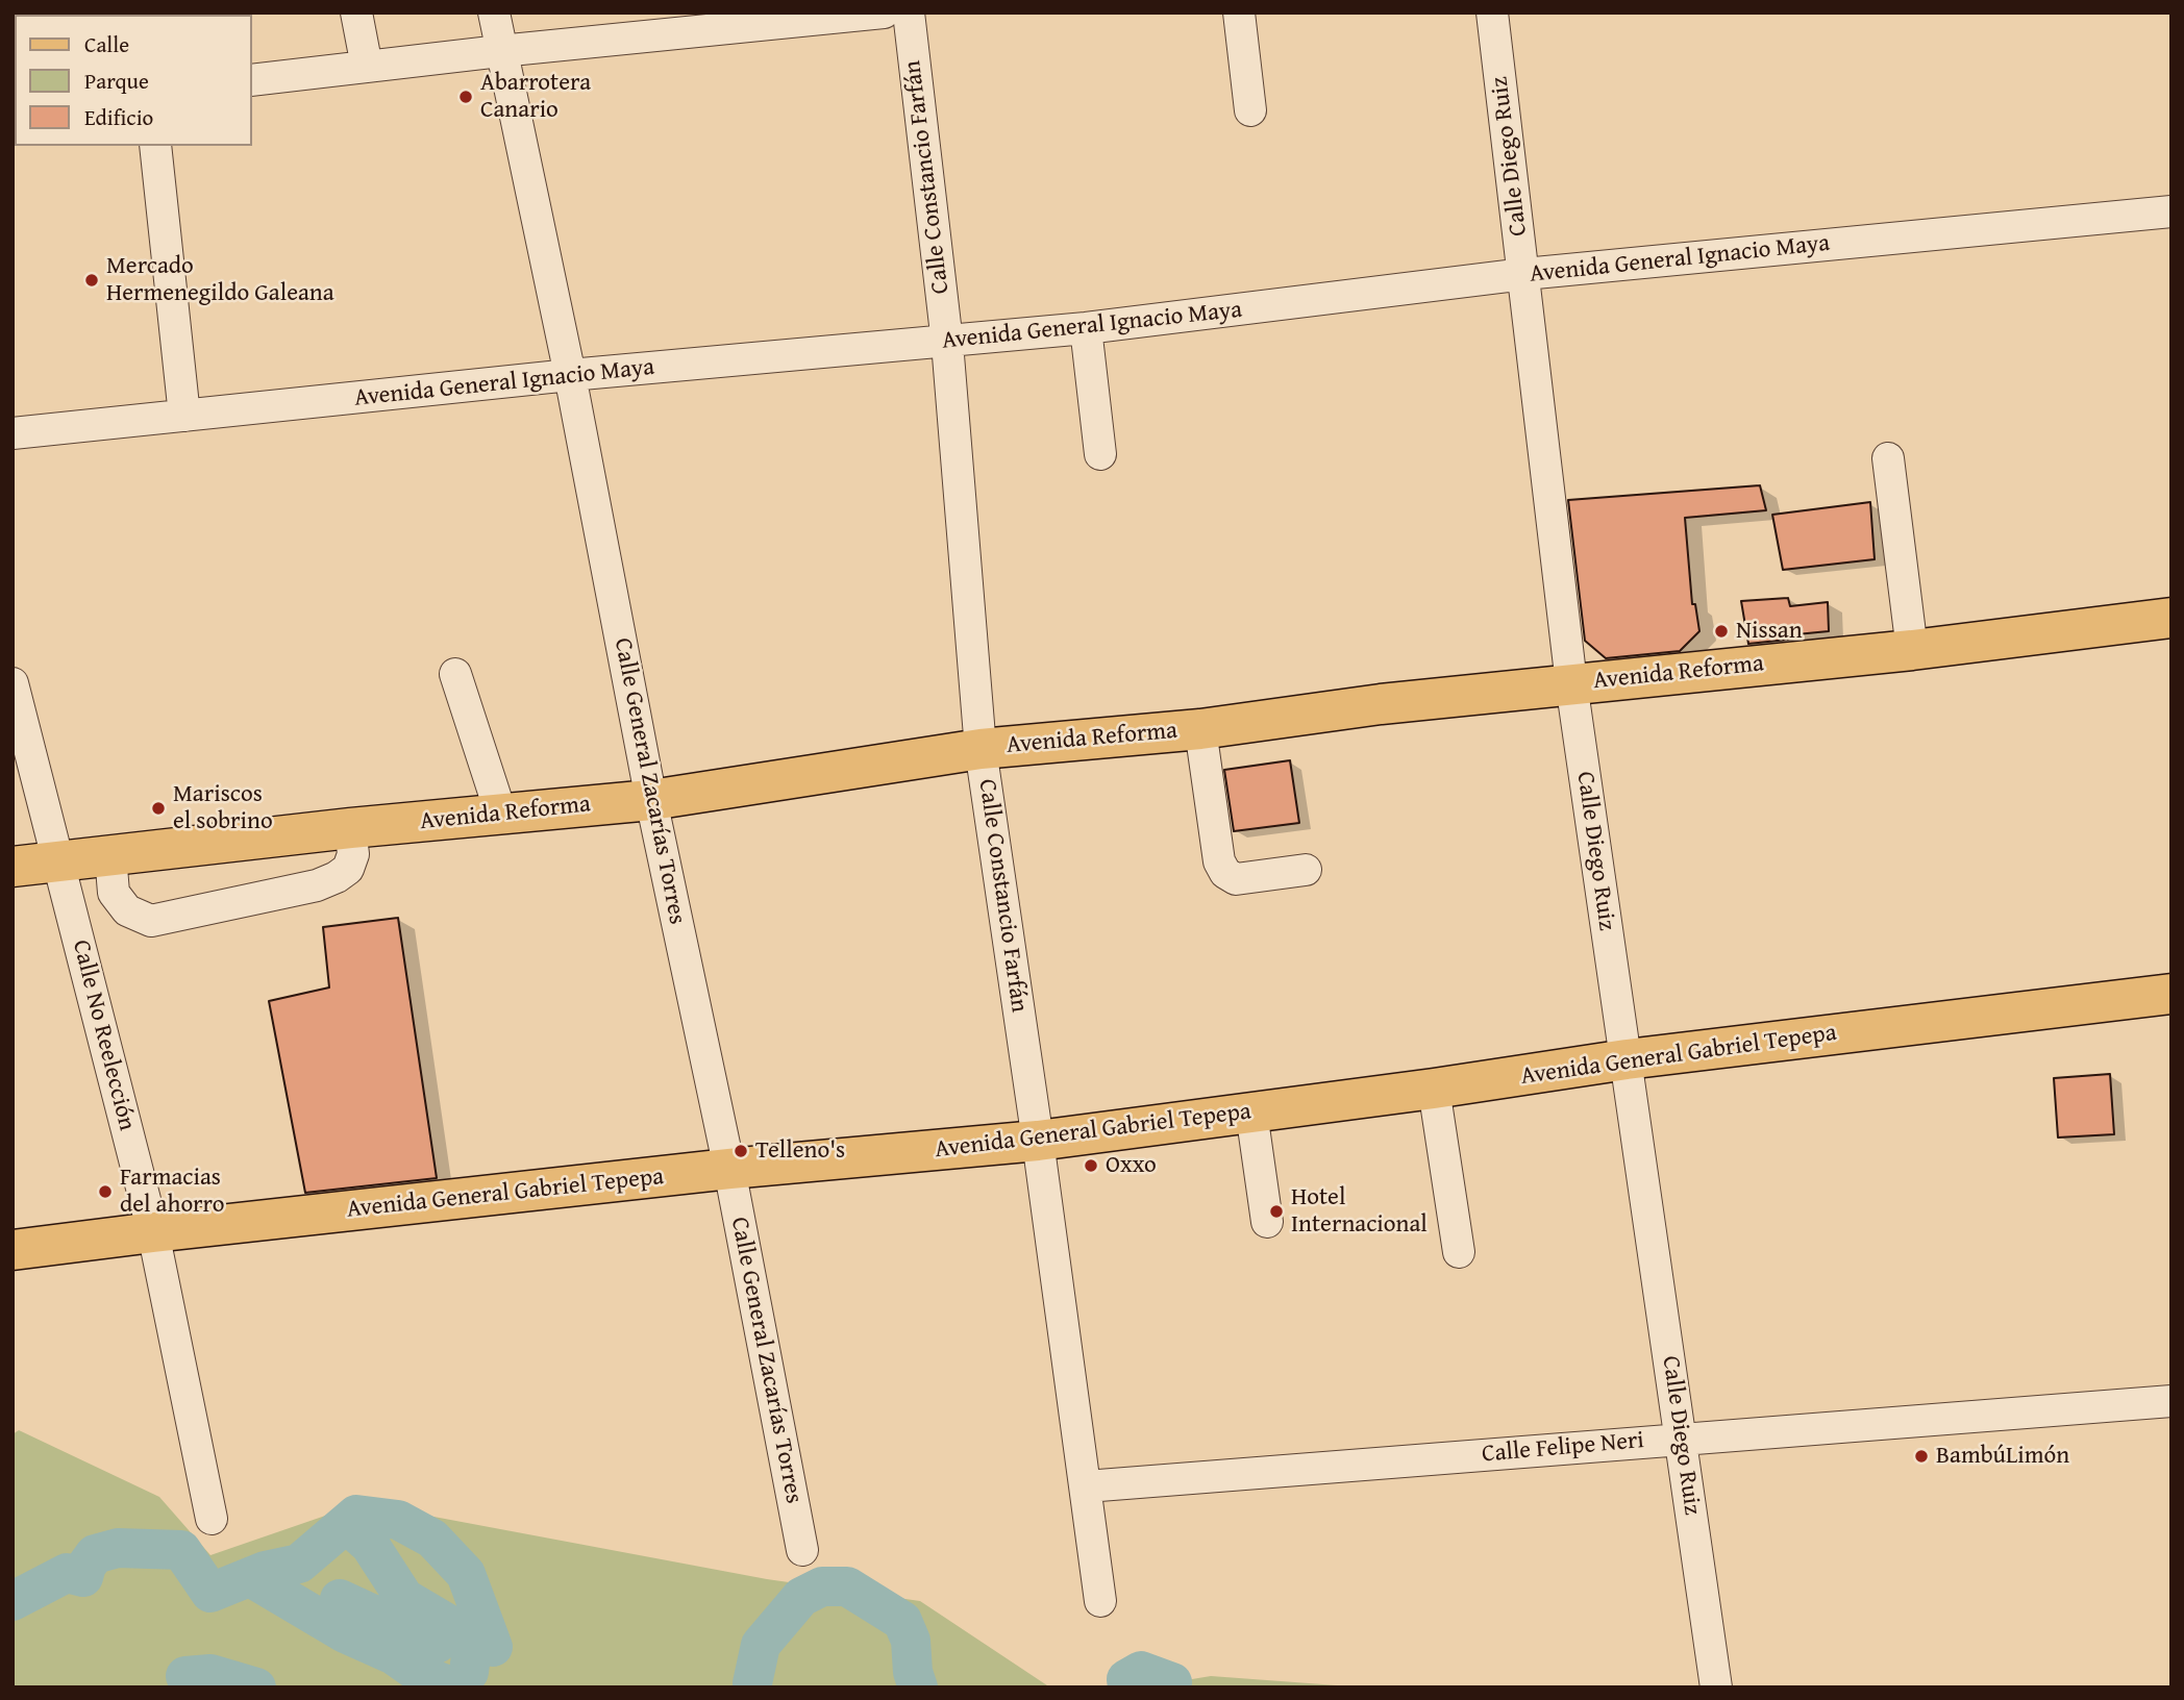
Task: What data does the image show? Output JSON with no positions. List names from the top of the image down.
{
  "streets": {
    "main road": ["Avenida Reforma", "Avenida General Gabriel Tepepa"],
    "street": [
      "Calle Diego Ruiz",
      "Calle Constancio Farfán",
      "Avenida General Ignacio Maya",
      "Calle General Zacarías Torres",
      "Calle No Reelección",
      "Calle Felipe Neri"
    ]
  },
  "crossings": [
    ["Calle Diego Ruiz", "Avenida General Ignacio Maya"],
    ["Calle Diego Ruiz", "Avenida Reforma"],
    ["Calle Diego Ruiz", "Avenida General Gabriel Tepepa"],
    ["Calle Diego Ruiz", "Calle Felipe Neri"],
    ["Calle Constancio Farfán", "Avenida General Ignacio Maya"],
    ["Calle Constancio Farfán", "Avenida Reforma"],
    ["Calle Constancio Farfán", "Avenida General Gabriel Tepepa"],
    ["Calle Constancio Farfán", "Calle Felipe Neri"],
    ["Avenida General Ignacio Maya", "Calle General Zacarías Torres"],
    ["Avenida Reforma", "Calle General Zacarías Torres"],
    ["Avenida Reforma", "Calle No Reelección"],
    ["Calle General Zacarías Torres", "Avenida General Gabriel Tepepa"],
    ["Calle No Reelección", "Avenida General Gabriel Tepepa"]
  ],
  "places": [
    "Abarrotera Canario",
    "Mercado Hermenegildo Galeana",
    "Nissan",
    "Mariscos el sobrino",
    "Telleno's",
    "Oxxo",
    "Farmacias del ahorro",
    "Hotel Internacional",
    "BambúLimón"
  ],
  "legend": ["Calle", "Parque", "Edificio"]
}
